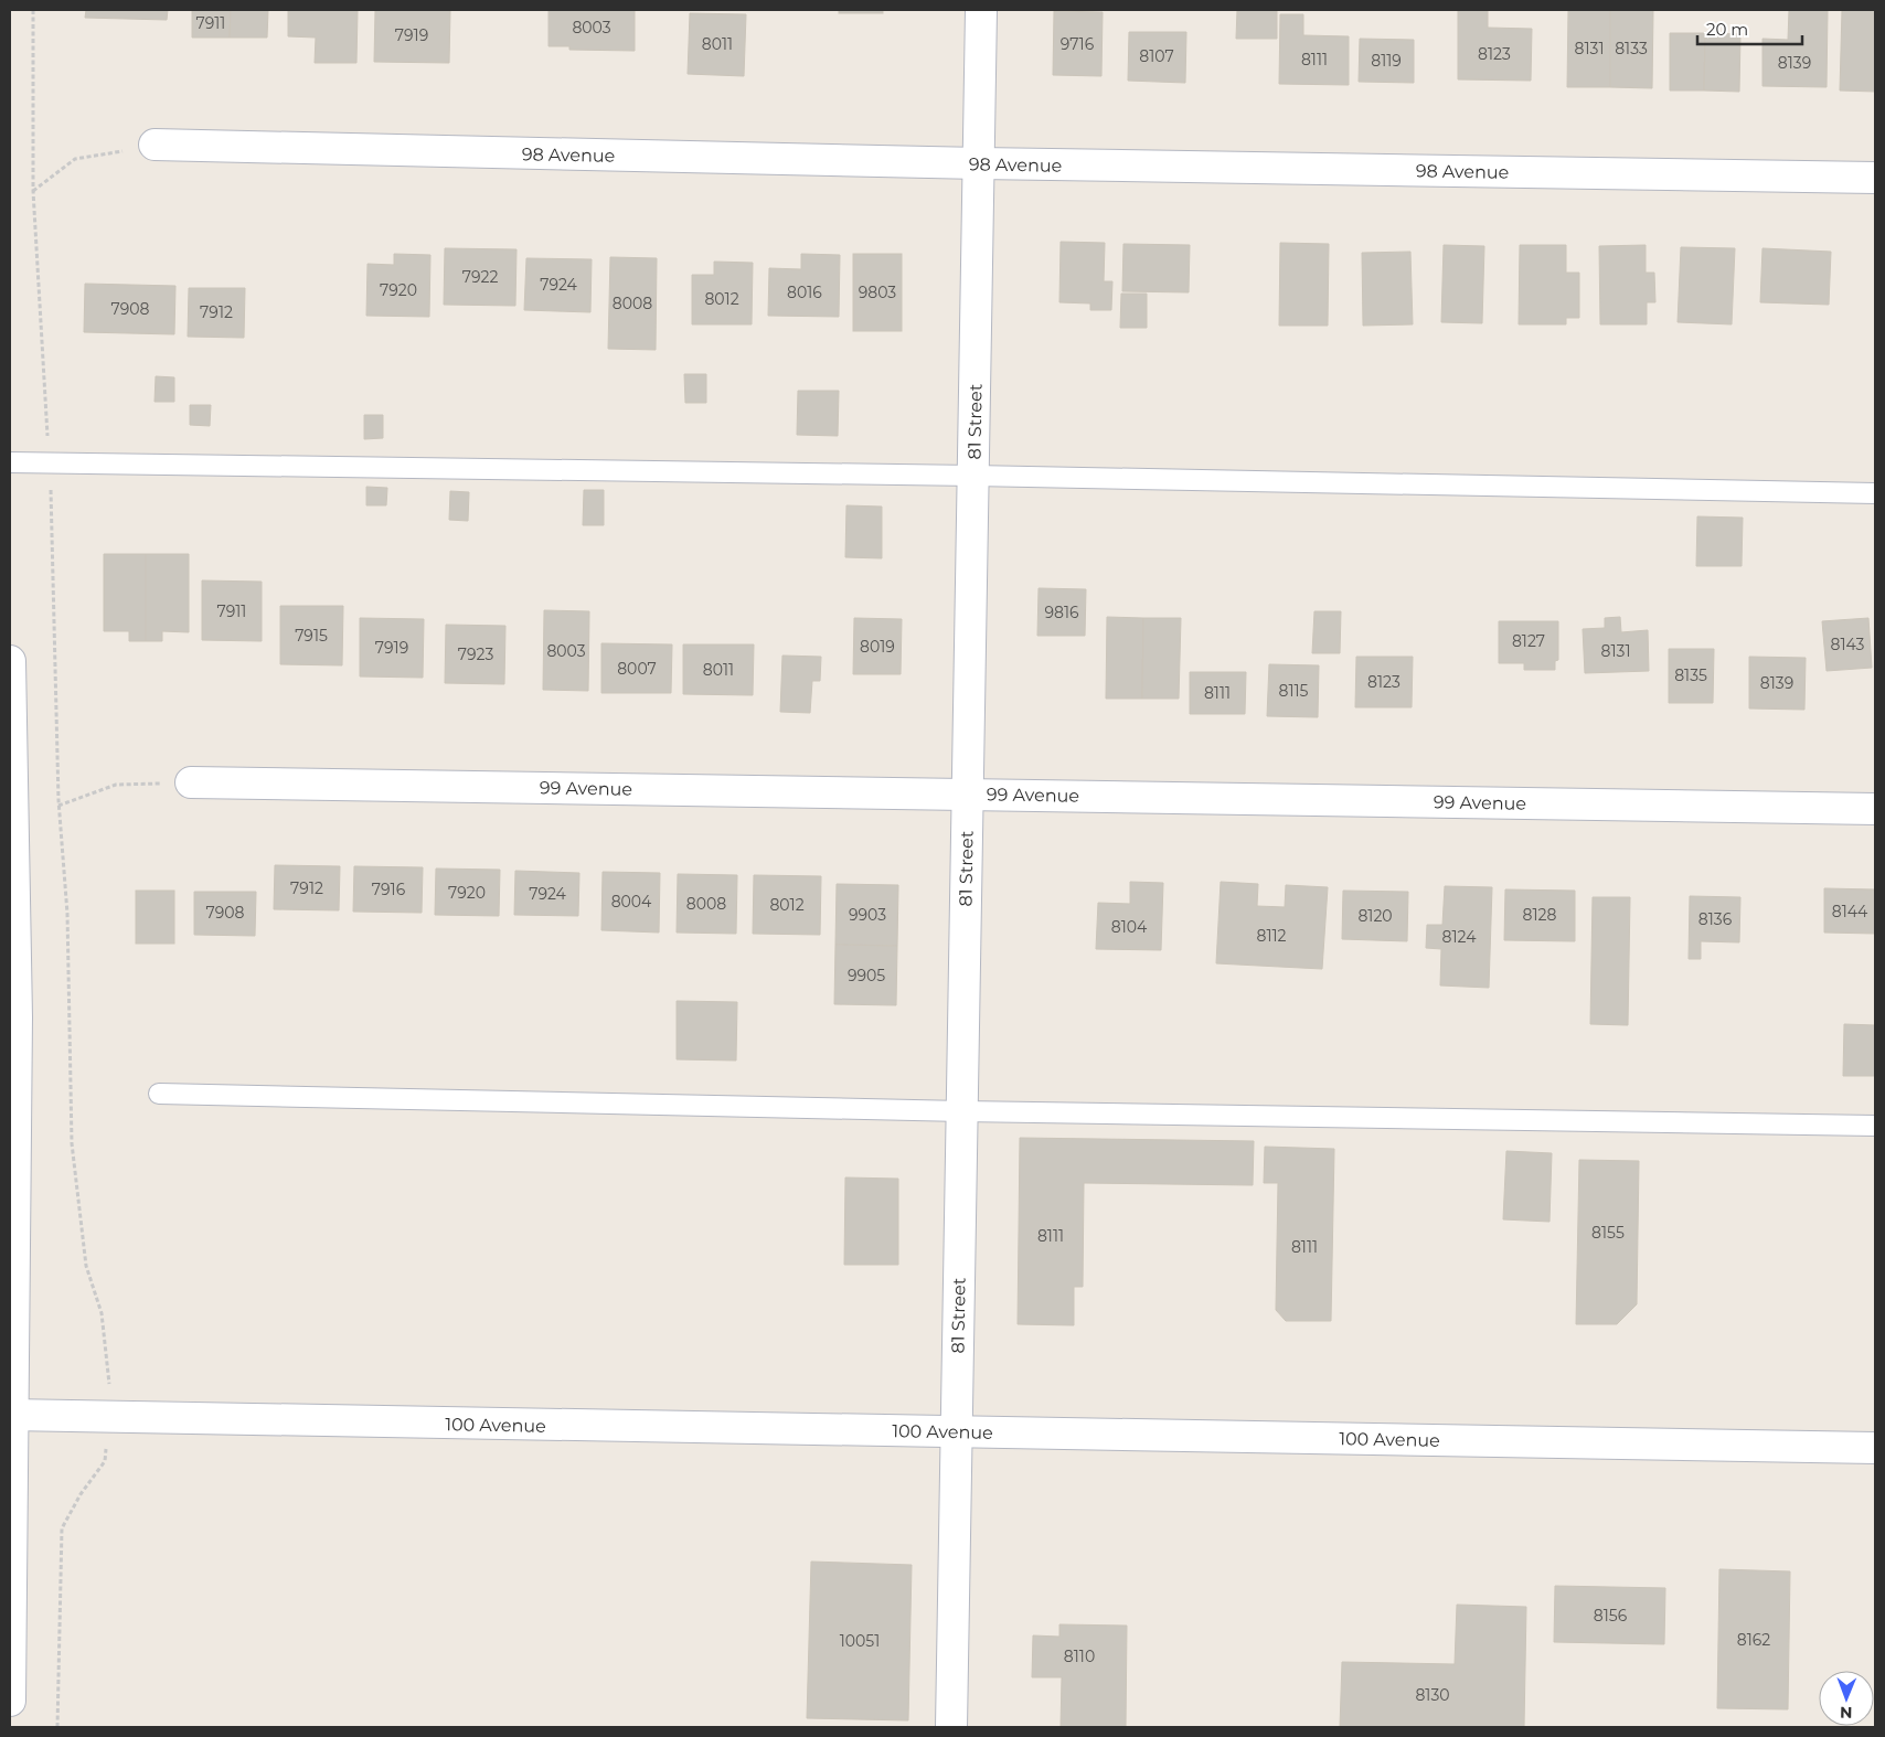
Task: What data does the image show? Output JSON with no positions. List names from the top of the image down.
{
  "streets": {
    "street": [
      "98 Avenue",
      "81 Street",
      "99 Avenue",
      "100 Avenue"
    ]
  },
  "crossings": [
    ["98 Avenue", "81 Street"],
    ["81 Street", "99 Avenue"],
    ["81 Street", "100 Avenue"]
  ],
  "house_numbers": [
    "7911",
    "8003",
    "7919",
    "8011",
    "9716",
    "8131",
    "8133",
    "8123",
    "8107",
    "8111",
    "8119",
    "8139",
    "7922",
    "7924",
    "7920",
    "8016",
    "9803",
    "8012",
    "8008",
    "7908",
    "7912",
    "7911",
    "9816",
    "7915",
    "8127",
    "8143",
    "8019",
    "7919",
    "8003",
    "8131",
    "7923",
    "8007",
    "8011",
    "8135",
    "8123",
    "8139",
    "8115",
    "8111",
    "7912",
    "7916",
    "7920",
    "7924",
    "8004",
    "8008",
    "8012",
    "8144",
    "7908",
    "9903",
    "8128",
    "8120",
    "8136",
    "8104",
    "8112",
    "8124",
    "9905",
    "8155",
    "8111",
    "8111",
    "8156",
    "8162",
    "10051",
    "8110",
    "8130"
  ],
  "scale_bar": "20 m",
  "north": "bottom"
}
